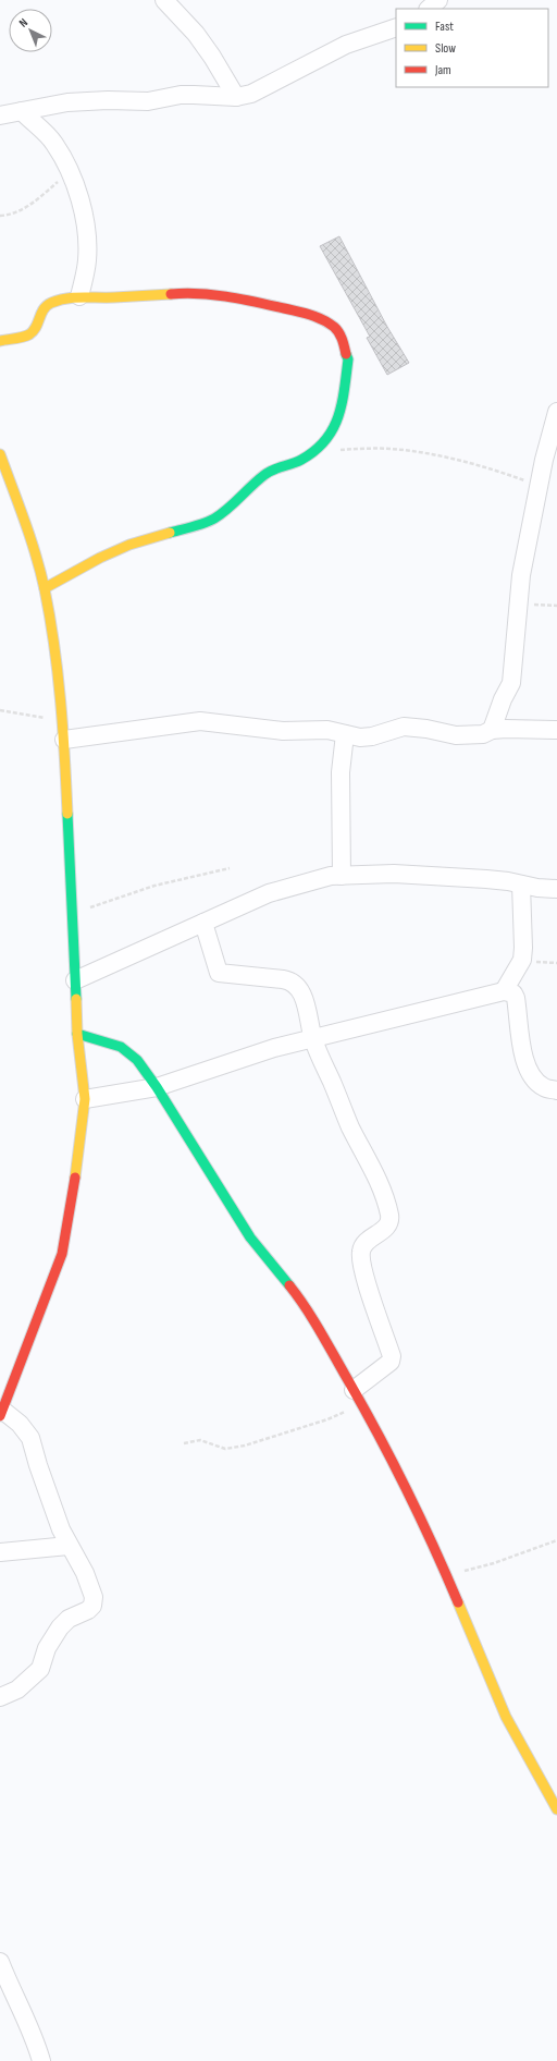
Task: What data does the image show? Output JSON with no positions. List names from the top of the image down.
{
  "legend": ["Fast", "Slow", "Jam"],
  "north": "top left"
}
